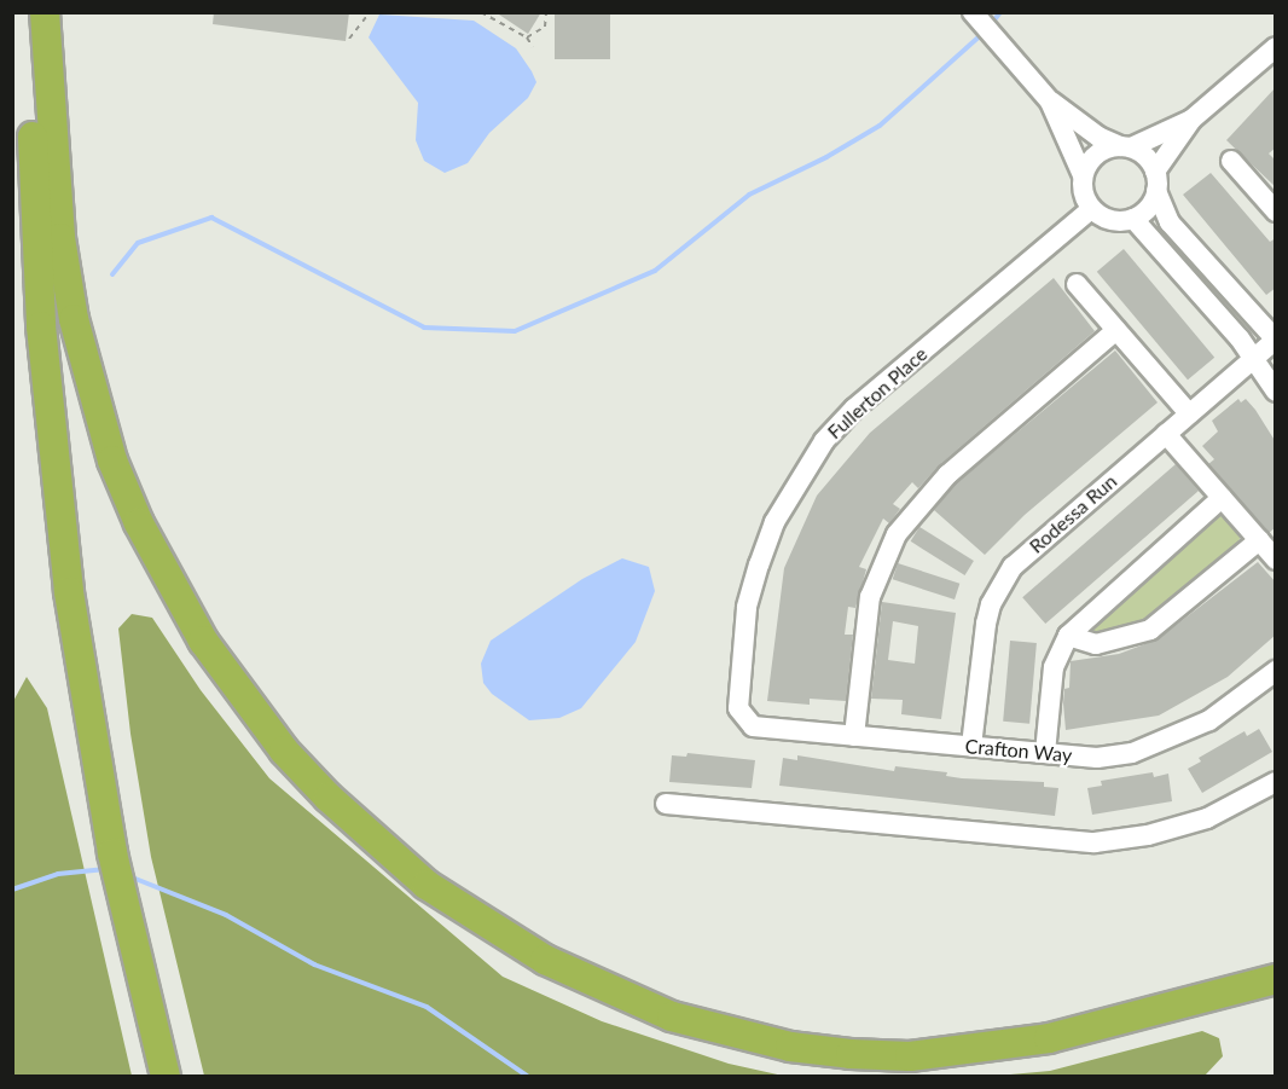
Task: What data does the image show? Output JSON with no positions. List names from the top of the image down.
{
  "streets": {
    "street": ["Fullerton Place", "Rodessa Run", "Crafton Way"]
  },
  "crossings": [
    ["Fullerton Place", "Crafton Way"],
    ["Rodessa Run", "Crafton Way"]
  ]
}
